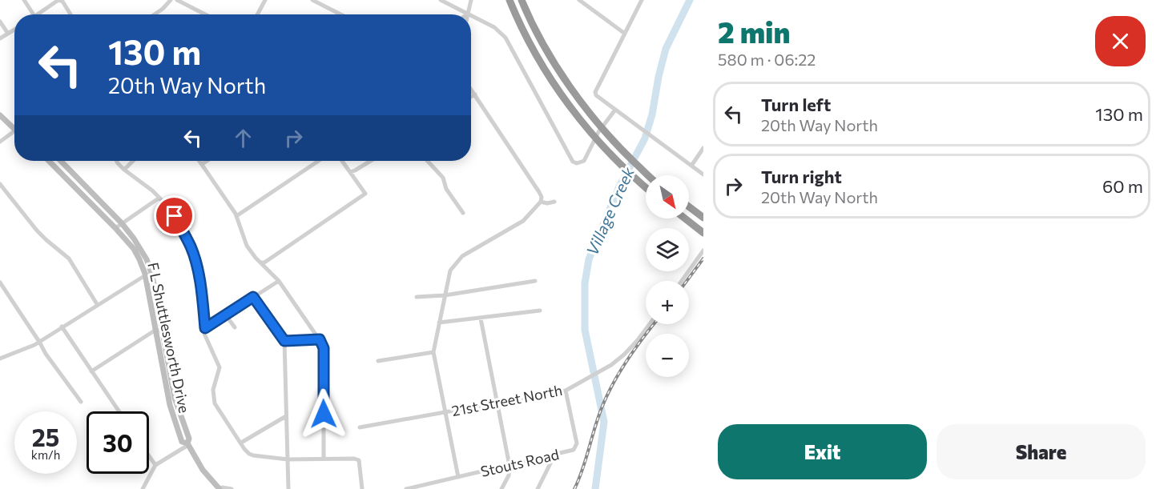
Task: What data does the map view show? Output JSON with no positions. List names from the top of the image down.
{
  "streets": {
    "main road": ["F L Shuttlesworth Drive"],
    "street": ["21st Street North", "Stouts Road"]
  },
  "crossings": [
    ["21st Street North", "Stouts Road"]
  ],
  "water": ["Village Creek"],
  "north": "bottom right",
  "page": {
    "heading": ["2 min", "580 m · 06:22"],
    "turn": ["130 m", "20th Way North"],
    "list": [
      {
        "name": "Turn left",
        "note": "20th Way North",
        "value": "130 m"
      },
      {
        "name": "Turn right",
        "note": "20th Way North",
        "value": "60 m"
      }
    ],
    "map_buttons": ["+", "−"],
    "speed": "25 km/h",
    "limit": "30",
    "buttons": ["Exit", "Share"]
  }
}
